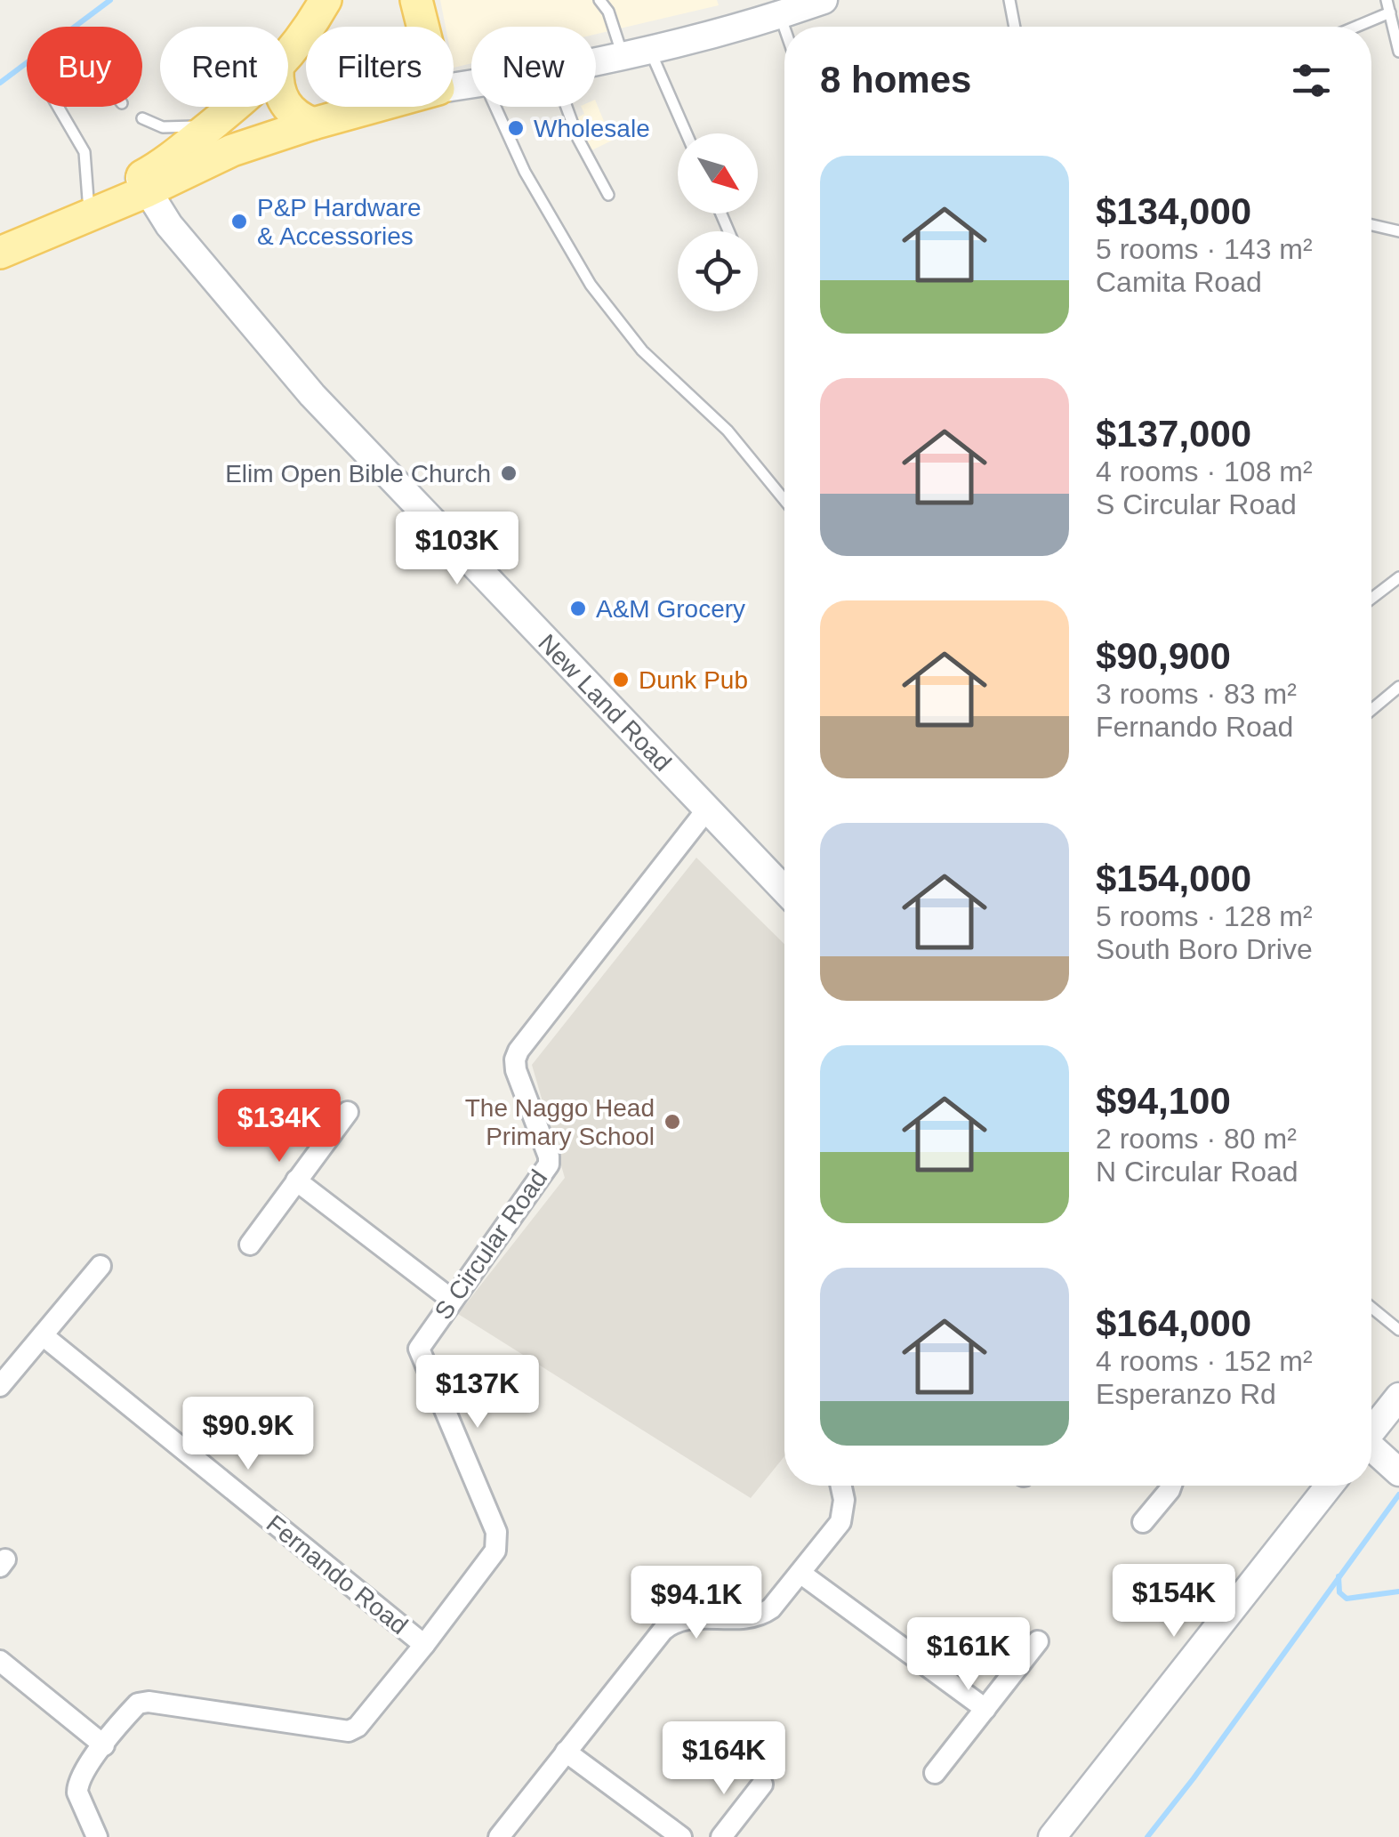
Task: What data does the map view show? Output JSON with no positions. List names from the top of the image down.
{
  "streets": {
    "street": ["New Land Road", "S Circular Road", "Fernando Road"]
  },
  "crossings": [
    ["New Land Road", "S Circular Road"],
    ["S Circular Road", "Fernando Road"]
  ],
  "places": [
    "Wholesale",
    "P&P Hardware & Accessories",
    "Elim Open Bible Church",
    "A&M Grocery",
    "Dunk Pub",
    "The Naggo Head Primary School"
  ],
  "north": "bottom right",
  "page": {
    "chip": [
      "Buy",
      "Rent",
      "Filters",
      "New"
    ],
    "heading": "8 homes",
    "list": [
      {
        "name": "$134,000",
        "note": "5 rooms · 143 m² · Camita Road"
      },
      {
        "name": "$137,000",
        "note": "4 rooms · 108 m² · S Circular Road"
      },
      {
        "name": "$90,900",
        "note": "3 rooms · 83 m² · Fernando Road"
      },
      {
        "name": "$154,000",
        "note": "5 rooms · 128 m² · South Boro Drive"
      },
      {
        "name": "$94,100",
        "note": "2 rooms · 80 m² · N Circular Road"
      },
      {
        "name": "$164,000",
        "note": "4 rooms · 152 m² · Esperanzo Rd"
      }
    ],
    "price": [
      "$103K",
      "$134K",
      "$137K",
      "$90.9K",
      "$154K",
      "$94.1K",
      "$161K",
      "$164K"
    ]
  }
}
